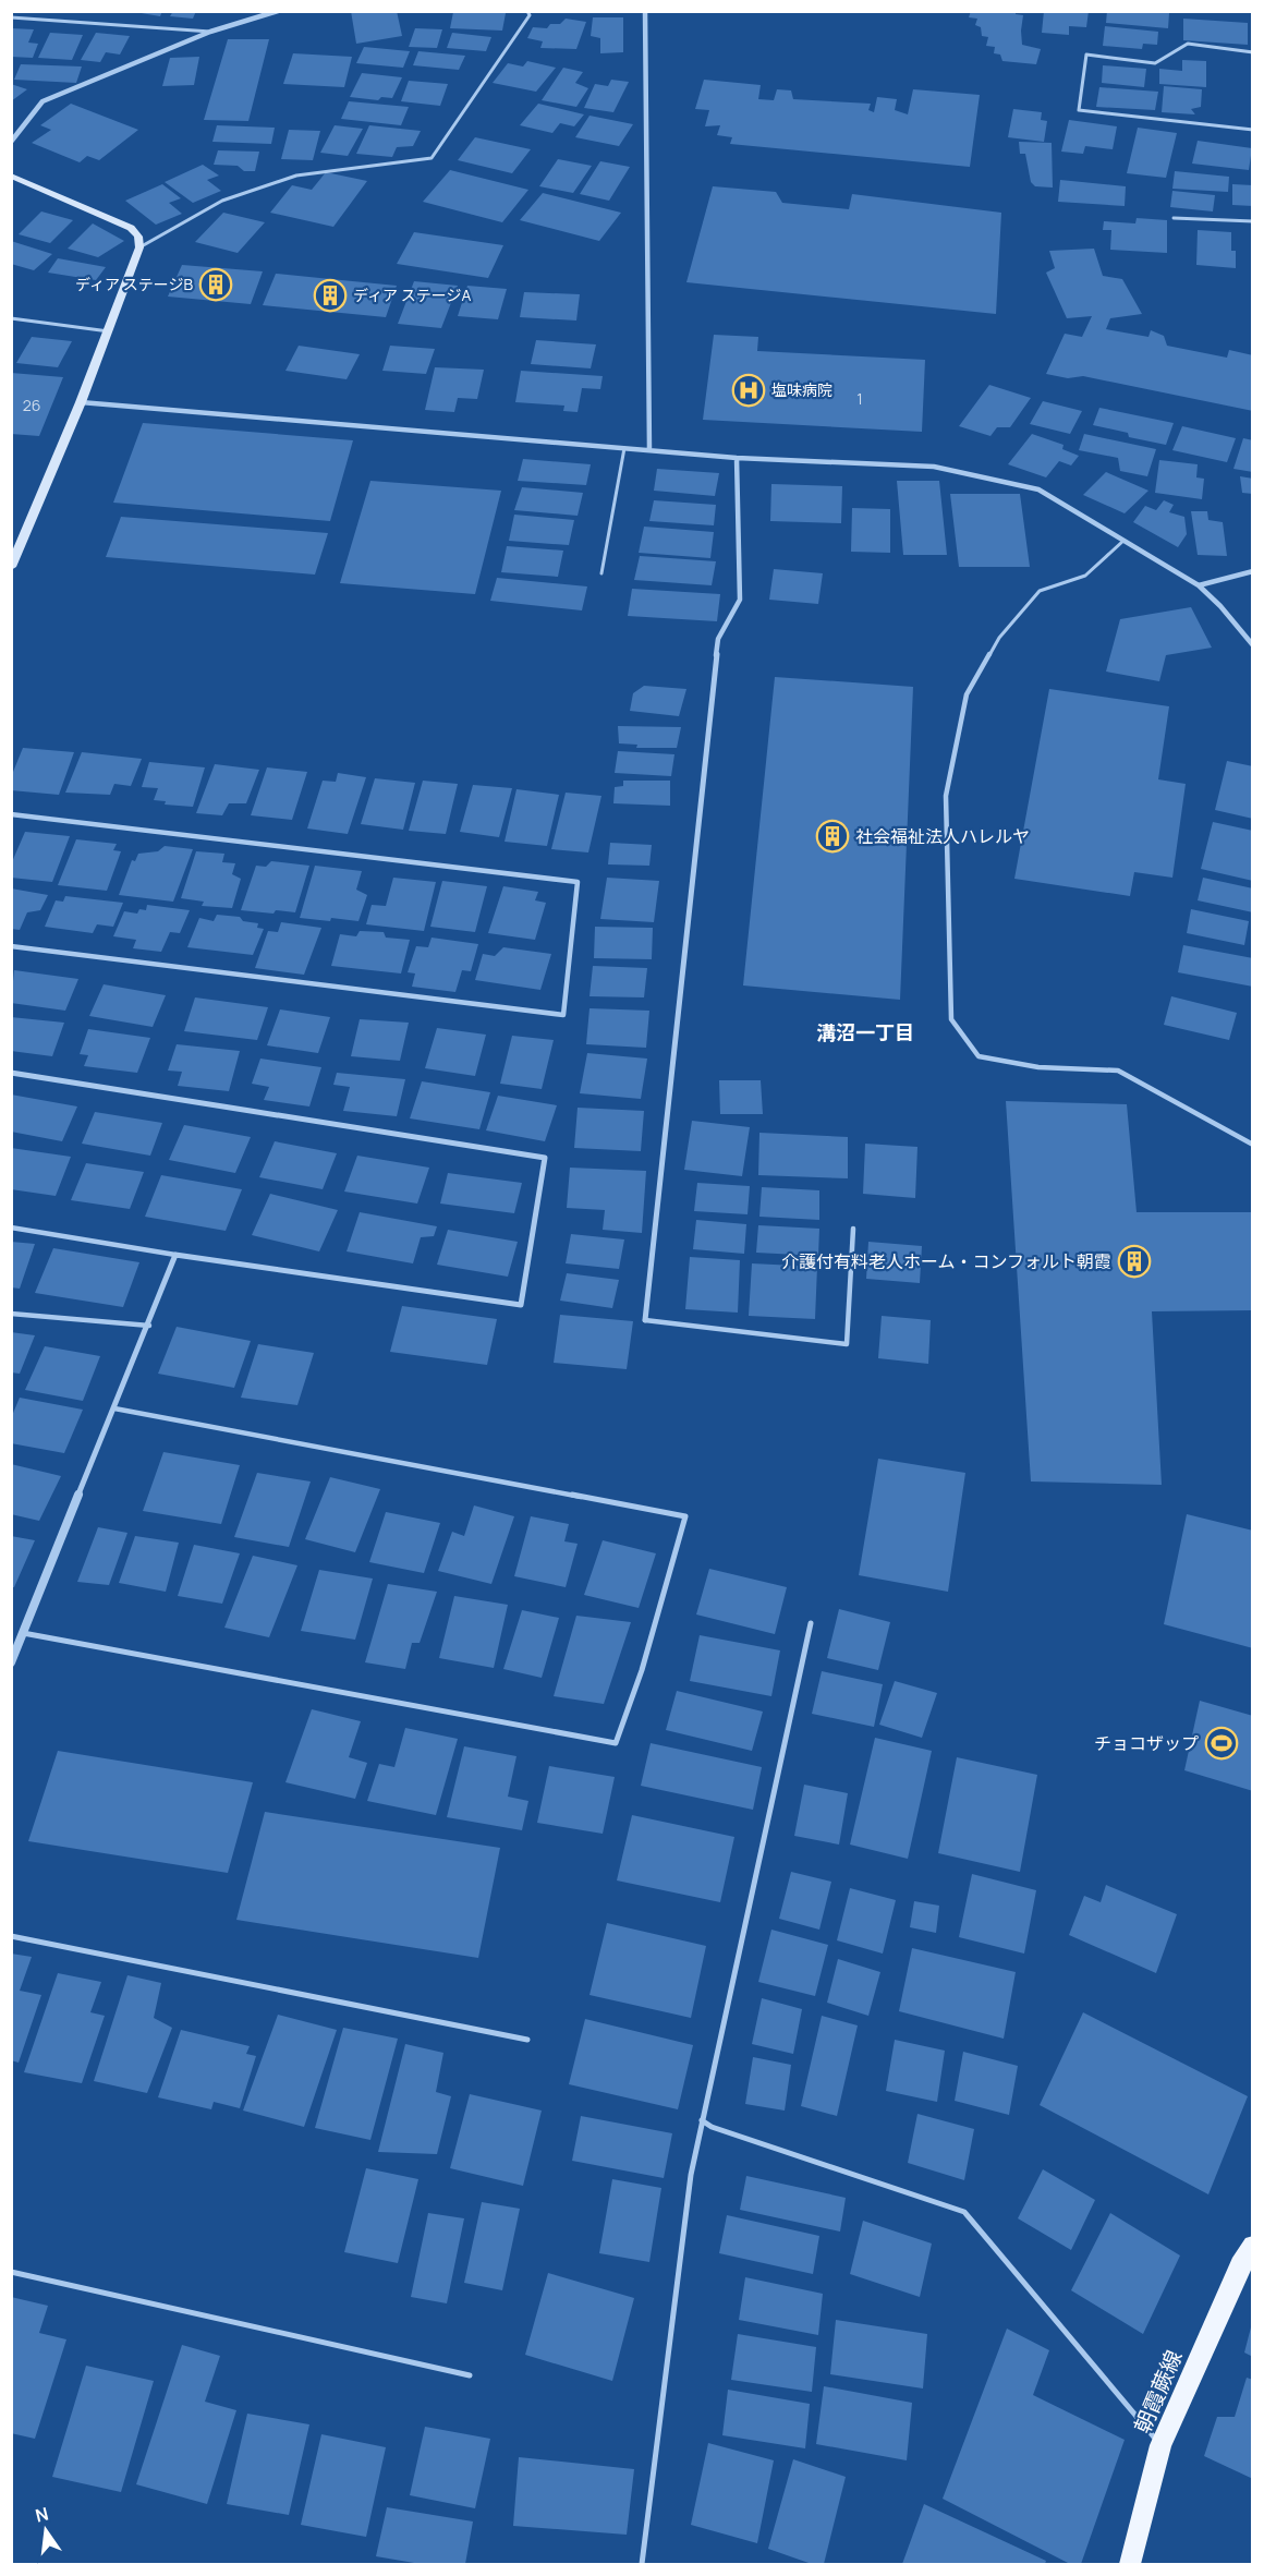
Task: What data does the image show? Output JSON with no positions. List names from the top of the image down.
{
  "streets": {
    "main road": ["朝霞蕨線"]
  },
  "districts": ["溝沼一丁目"],
  "places": {
    "building": [
      "ディア ステージB",
      "ディア ステージA",
      "社会福祉法人ハレルヤ",
      "介護付有料老人ホーム・コンフォルト朝霞"
    ],
    "hospital": ["塩味病院"],
    "sports": ["チョコザップ"]
  },
  "house_numbers": ["1", "26"],
  "north": "top"
}
